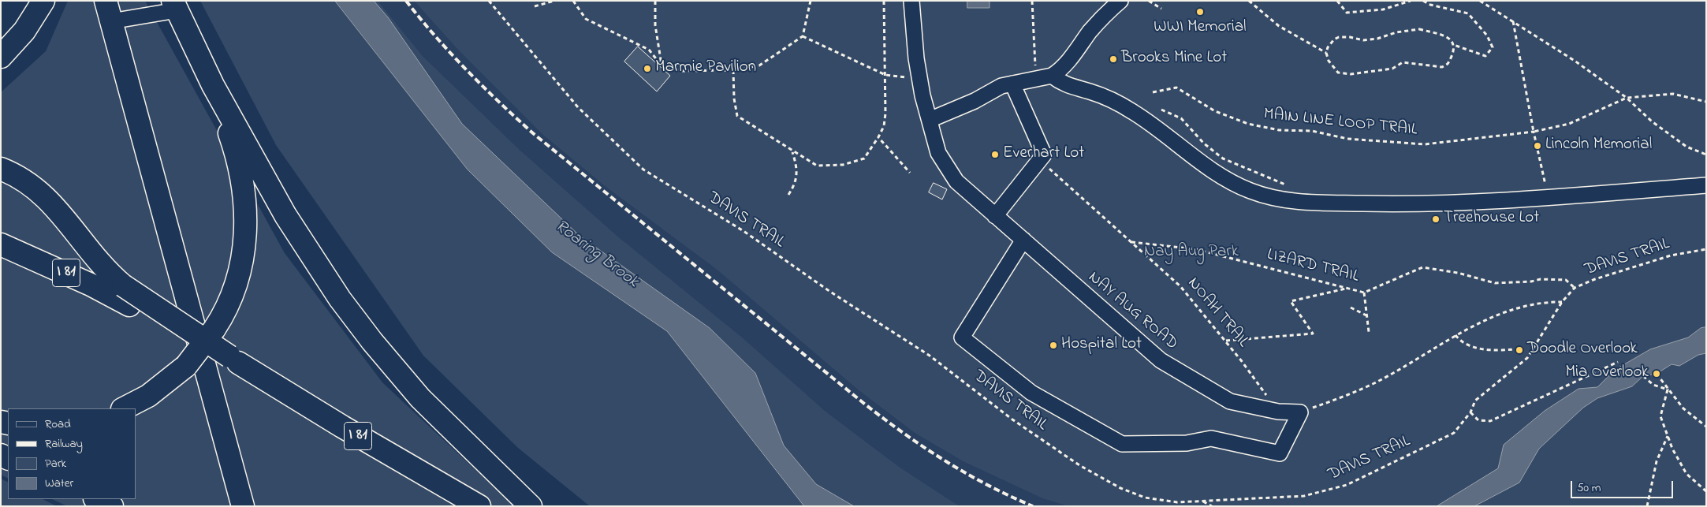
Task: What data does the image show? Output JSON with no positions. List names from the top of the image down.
{
  "streets": {
    "highway": ["I 81"],
    "street": ["NAY AUG ROAD"],
    "path": [
      "MAIN LINE LOOP TRAIL",
      "DAVIS TRAIL",
      "LIZARD TRAIL",
      "NOAH TRAIL"
    ]
  },
  "crossings": [
    ["DAVIS TRAIL", "LIZARD TRAIL"],
    ["LIZARD TRAIL", "NOAH TRAIL"],
    ["NAY AUG ROAD", "NOAH TRAIL"]
  ],
  "water": ["Roaring Brook"],
  "parks": ["Nay Aug Park"],
  "places": [
    "WWI Memorial",
    "Brooks Mine Lot",
    "Marmie Pavilion",
    "Lincoln Memorial",
    "Everhart Lot",
    "Treehouse Lot",
    "Hospital Lot",
    "Doodle Overlook",
    "Mia Overlook"
  ],
  "legend": [
    "Road",
    "Railway",
    "Park",
    "Water"
  ],
  "scale_bar": "50 m"
}
